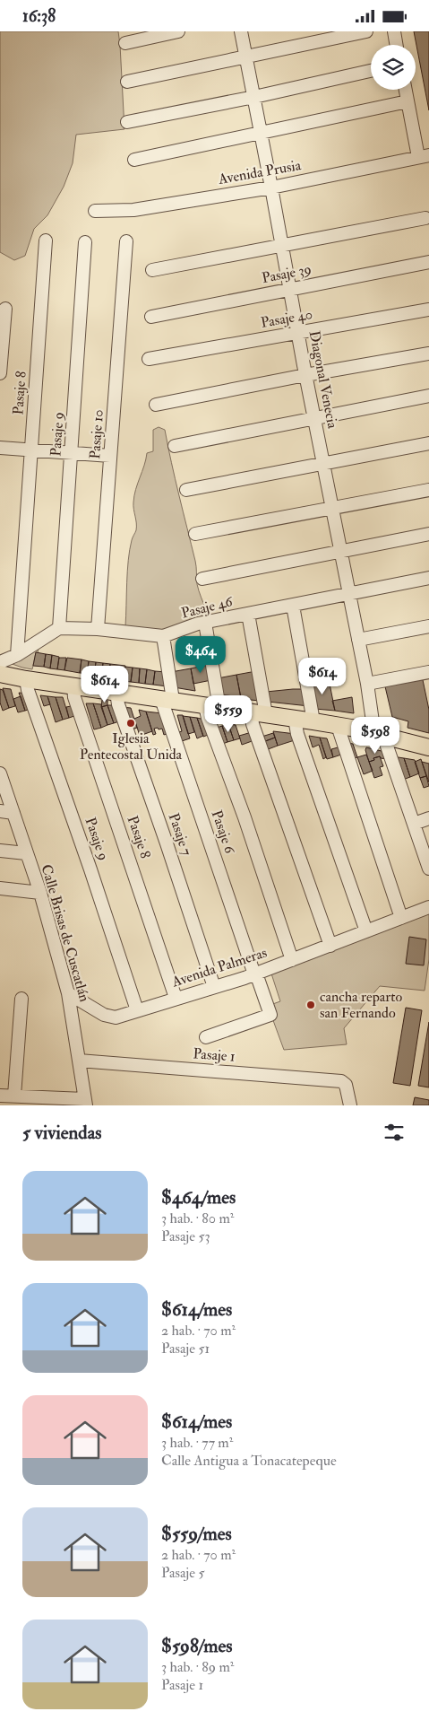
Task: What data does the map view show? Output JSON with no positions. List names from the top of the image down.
{
  "streets": {
    "street": [
      "Avenida Prusia",
      "Pasaje 39",
      "Pasaje 40",
      "Diagonal Venecia",
      "Pasaje 8",
      "Pasaje 9",
      "Pasaje 10",
      "Pasaje 46",
      "Pasaje 6",
      "Pasaje 7",
      "Calle Brisas de Cuscatlán",
      "Avenida Palmeras",
      "Pasaje 1"
    ]
  },
  "crossings": [
    ["Avenida Prusia", "Diagonal Venecia"],
    ["Pasaje 39", "Diagonal Venecia"],
    ["Pasaje 40", "Diagonal Venecia"],
    ["Diagonal Venecia", "Pasaje 46"],
    ["Pasaje 8", "Avenida Palmeras"],
    ["Pasaje 9", "Pasaje 46"],
    ["Pasaje 9", "Avenida Palmeras"],
    ["Pasaje 10", "Pasaje 46"],
    ["Pasaje 46", "Pasaje 6"],
    ["Pasaje 6", "Avenida Palmeras"],
    ["Pasaje 7", "Avenida Palmeras"],
    ["Calle Brisas de Cuscatlán", "Avenida Palmeras"],
    ["Calle Brisas de Cuscatlán", "Pasaje 1"]
  ],
  "places": ["Iglesia Pentecostal Unida", "cancha reparto san Fernando"],
  "page": {
    "status": "16:38",
    "price": [
      "$464",
      "$614",
      "$614",
      "$559",
      "$598"
    ],
    "heading": "5 viviendas",
    "list": [
      {
        "name": "$464/mes",
        "note": "3 hab. · 80 m² · Pasaje 53"
      },
      {
        "name": "$614/mes",
        "note": "2 hab. · 70 m² · Pasaje 51"
      },
      {
        "name": "$614/mes",
        "note": "3 hab. · 77 m² · Calle Antigua a Tonacatepeque"
      },
      {
        "name": "$559/mes",
        "note": "2 hab. · 70 m² · Pasaje 5"
      },
      {
        "name": "$598/mes",
        "note": "3 hab. · 89 m² · Pasaje 1"
      }
    ]
  }
}
